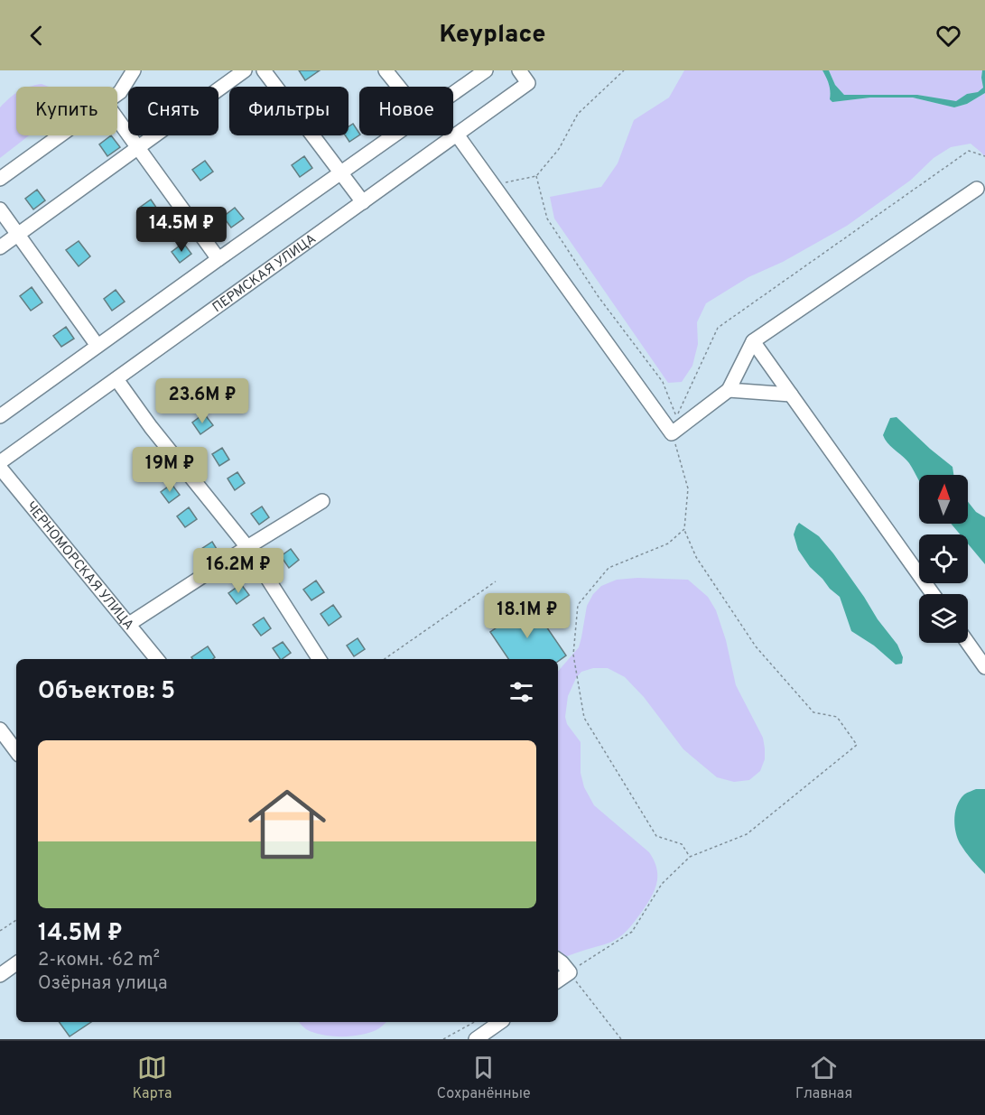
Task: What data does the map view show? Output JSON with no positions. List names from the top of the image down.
{
  "streets": {
    "street": ["ПЕРМСКАЯ УЛИЦА", "ЧЕРНОМОРСКАЯ УЛИЦА"]
  },
  "north": "top",
  "page": {
    "header": "Keyplace",
    "chip": [
      "Купить",
      "Снять",
      "Фильтры",
      "Новое"
    ],
    "price": [
      "14.5M ₽",
      "23.6M ₽",
      "19M ₽",
      "16.2M ₽",
      "18.1M ₽"
    ],
    "heading": "Объектов: 5",
    "list": [
      {
        "name": "14.5M ₽",
        "note": "2-комн. · 62 m² · Озёрная улица"
      }
    ],
    "tabs": ["Карта", "Сохранённые", "Главная"]
  }
}
